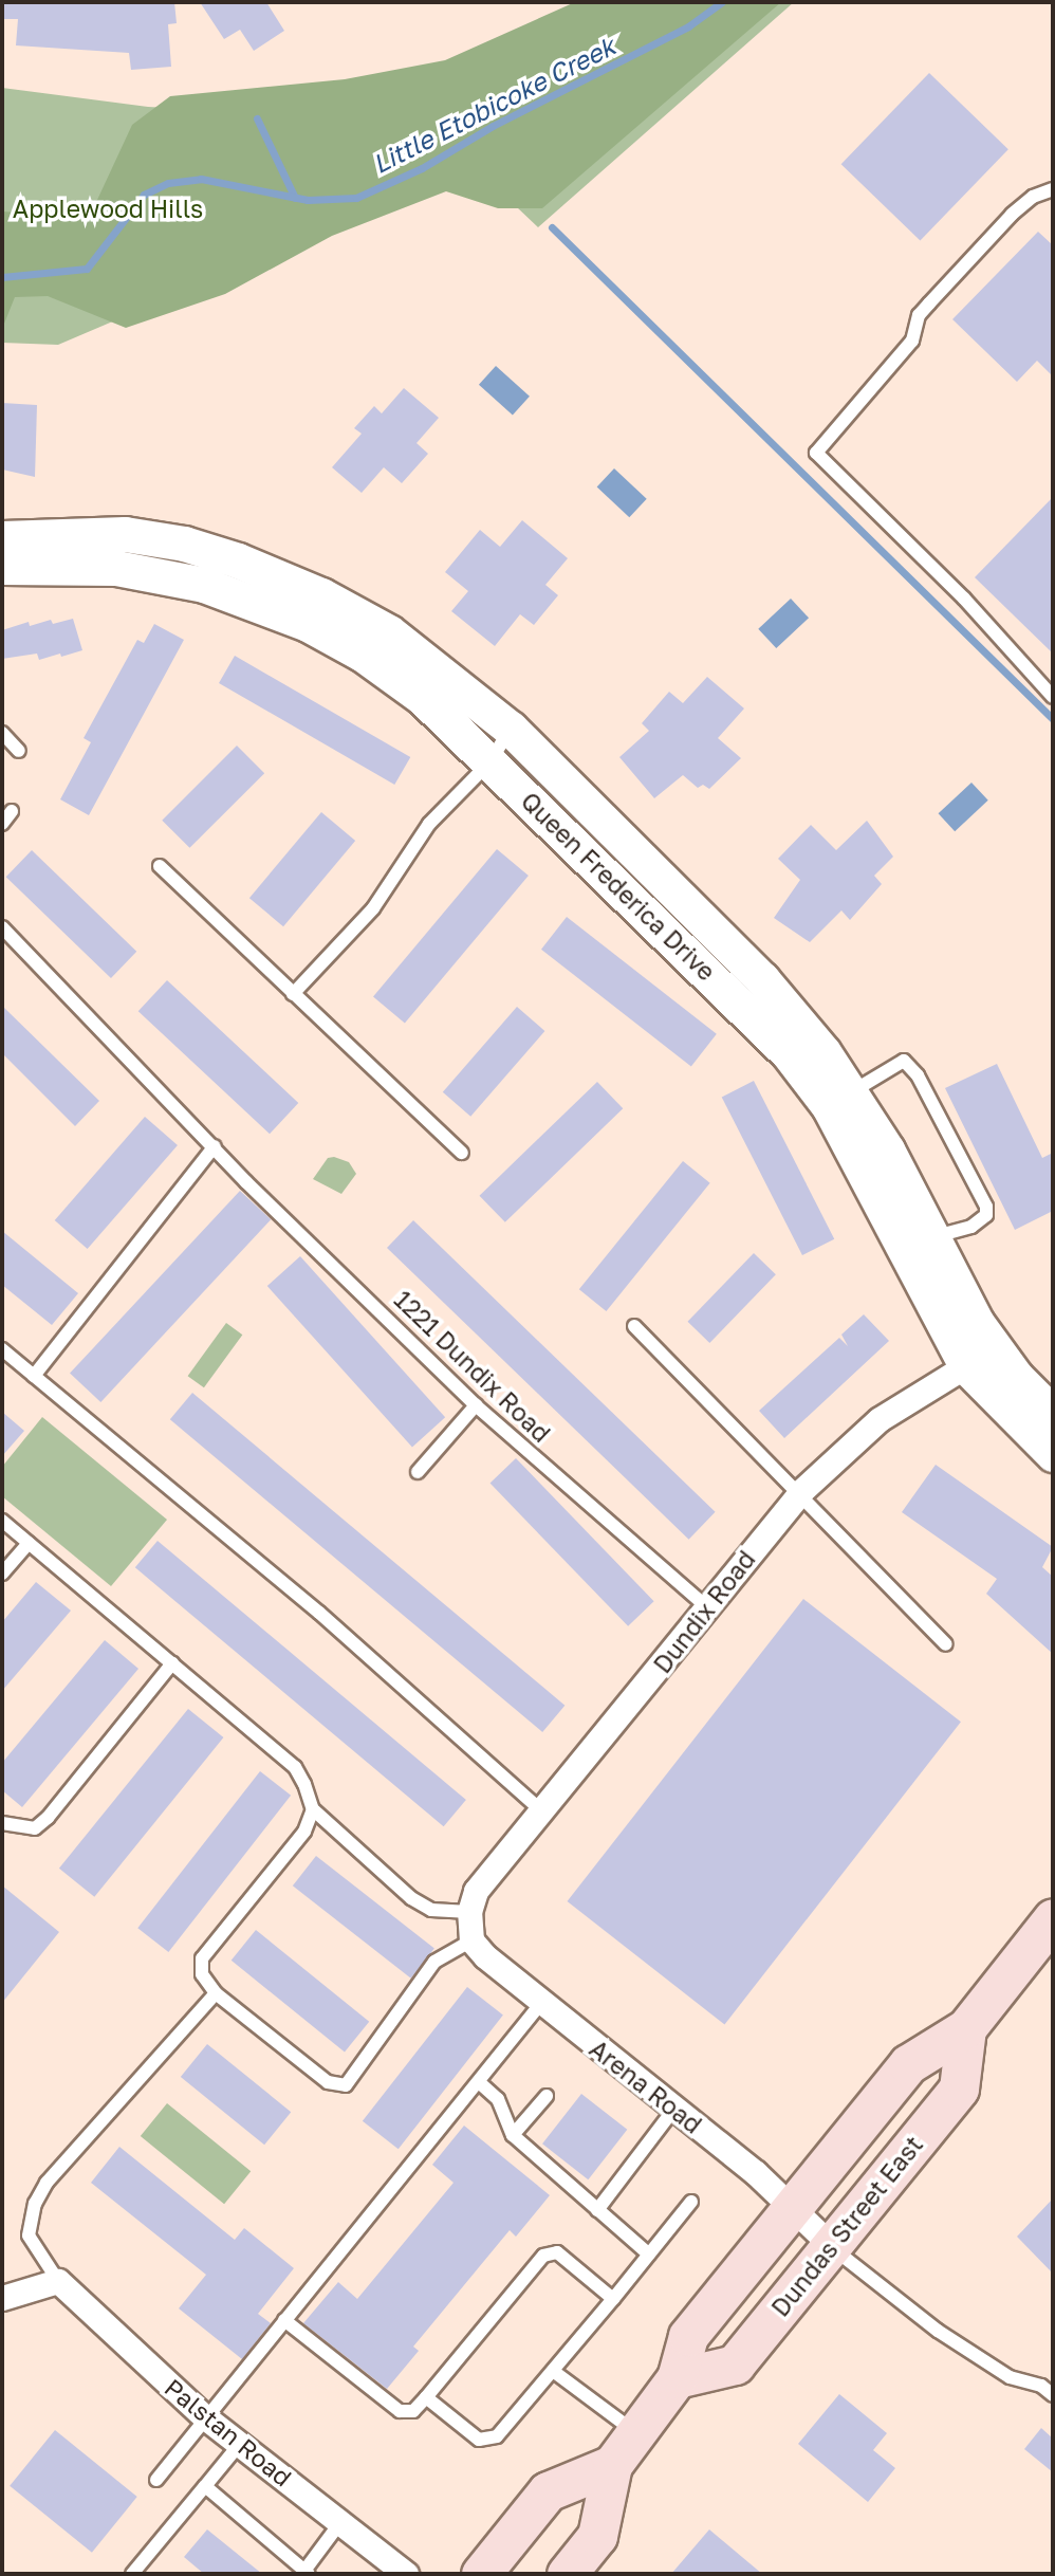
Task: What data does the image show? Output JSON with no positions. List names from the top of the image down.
{
  "streets": {
    "main road": ["Dundas Street East"],
    "street": [
      "Queen Frederica Drive",
      "Dundix Road",
      "Arena Road",
      "Palstan Road"
    ],
    "lane": ["1221 Dundix Road"]
  },
  "crossings": [
    ["Queen Frederica Drive", "Dundix Road"],
    ["1221 Dundix Road", "Dundix Road"],
    ["Dundix Road", "Arena Road"],
    ["Arena Road", "Dundas Street East"]
  ],
  "water": ["Little Etobicoke Creek"],
  "parks": ["Applewood Hills"]
}
